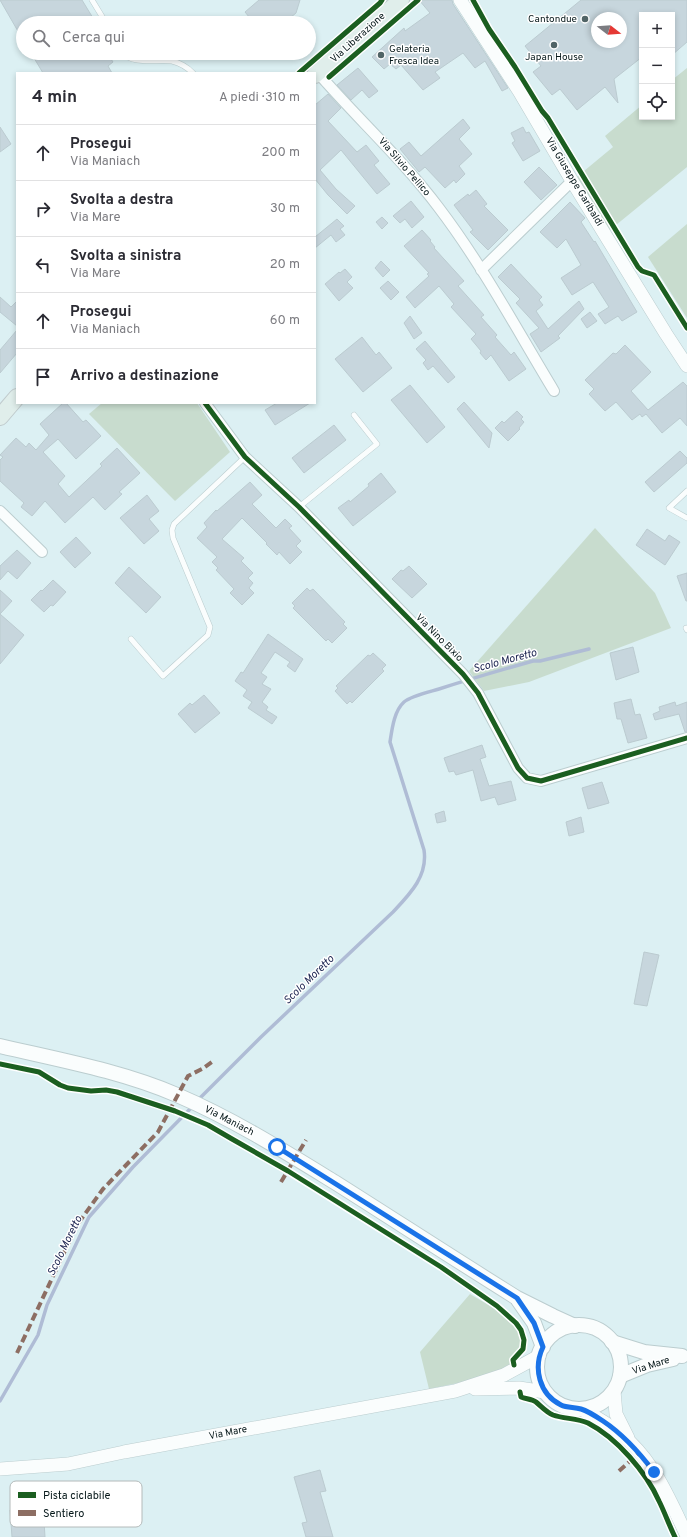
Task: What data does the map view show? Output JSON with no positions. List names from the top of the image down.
{
  "streets": {
    "main road": ["Via Liberazione", "Via Maniach", "Via Mare"],
    "street": ["Via Silvio Pellico", "Via Giuseppe Garibaldi", "Via Nino Bixio"]
  },
  "crossings": [
    ["Via Liberazione", "Via Silvio Pellico"],
    ["Via Maniach", "Via Mare"]
  ],
  "water": ["Scolo Moretto"],
  "places": ["Cantondue", "Japan House", "Gelateria Fresca Idea"],
  "legend": ["Pista ciclabile", "Sentiero"],
  "north": "right",
  "page": {
    "map_buttons": ["+", "−"],
    "search": "Cerca qui",
    "heading": ["4 min", "A piedi · 310 m"],
    "list": [
      ["Prosegui", "Via Maniach", "200 m"],
      ["Svolta a destra", "Via Mare", "30 m"],
      ["Svolta a sinistra", "Via Mare", "20 m"],
      ["Prosegui", "Via Maniach", "60 m"],
      "Arrivo a destinazione"
    ]
  }
}
